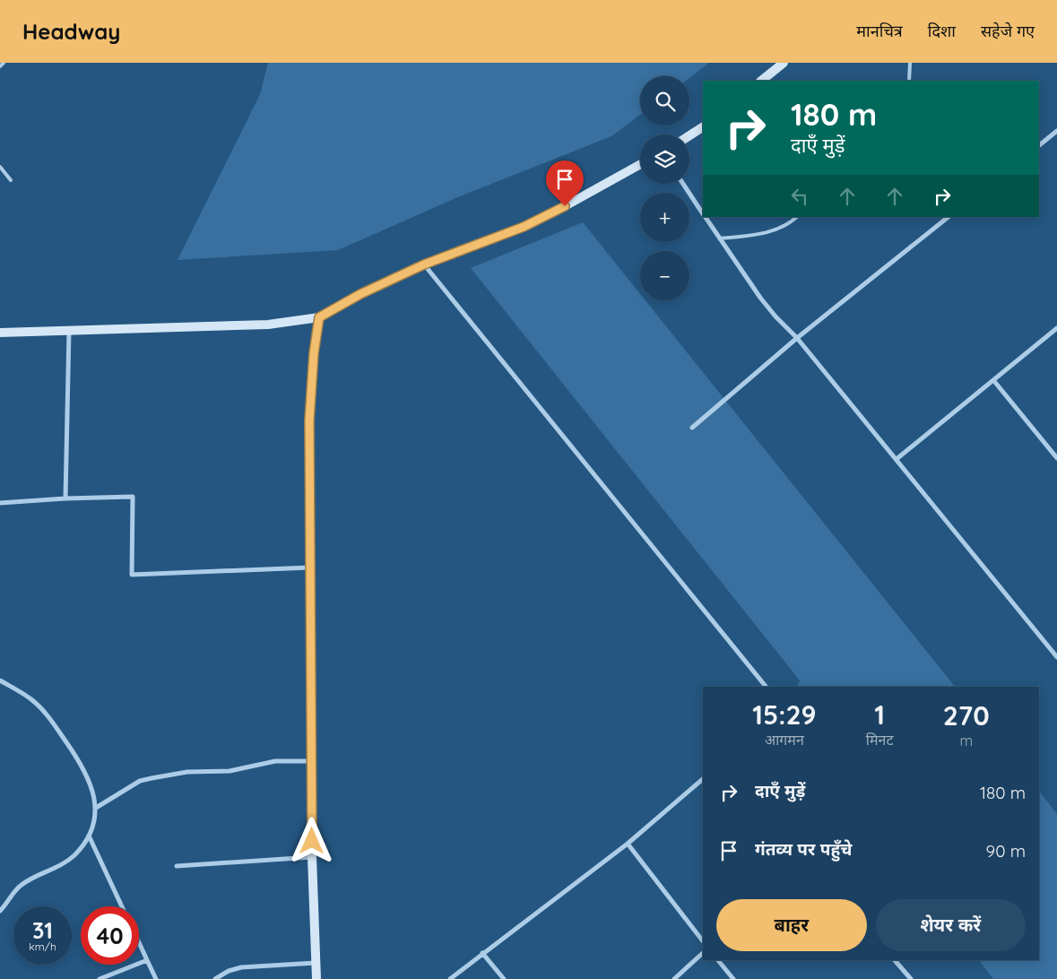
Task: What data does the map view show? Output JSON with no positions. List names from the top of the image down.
{
  "page": {
    "header": "Headway",
    "nav": ["मानचित्र", "दिशा", "सहेजे गए"],
    "map_buttons": ["+", "−"],
    "turn": ["180 m", "दाएँ मुड़ें"],
    "eta": [
      "15:29",
      "आगमन",
      "1",
      "मिनट",
      "270",
      "m"
    ],
    "list": [
      {
        "name": "दाएँ मुड़ें",
        "value": "180 m"
      },
      {
        "name": "गंतव्य पर पहुँचे",
        "value": "90 m"
      }
    ],
    "buttons": ["बाहर", "शेयर करें"],
    "speed": "31 km/h",
    "limit": "40"
  }
}
